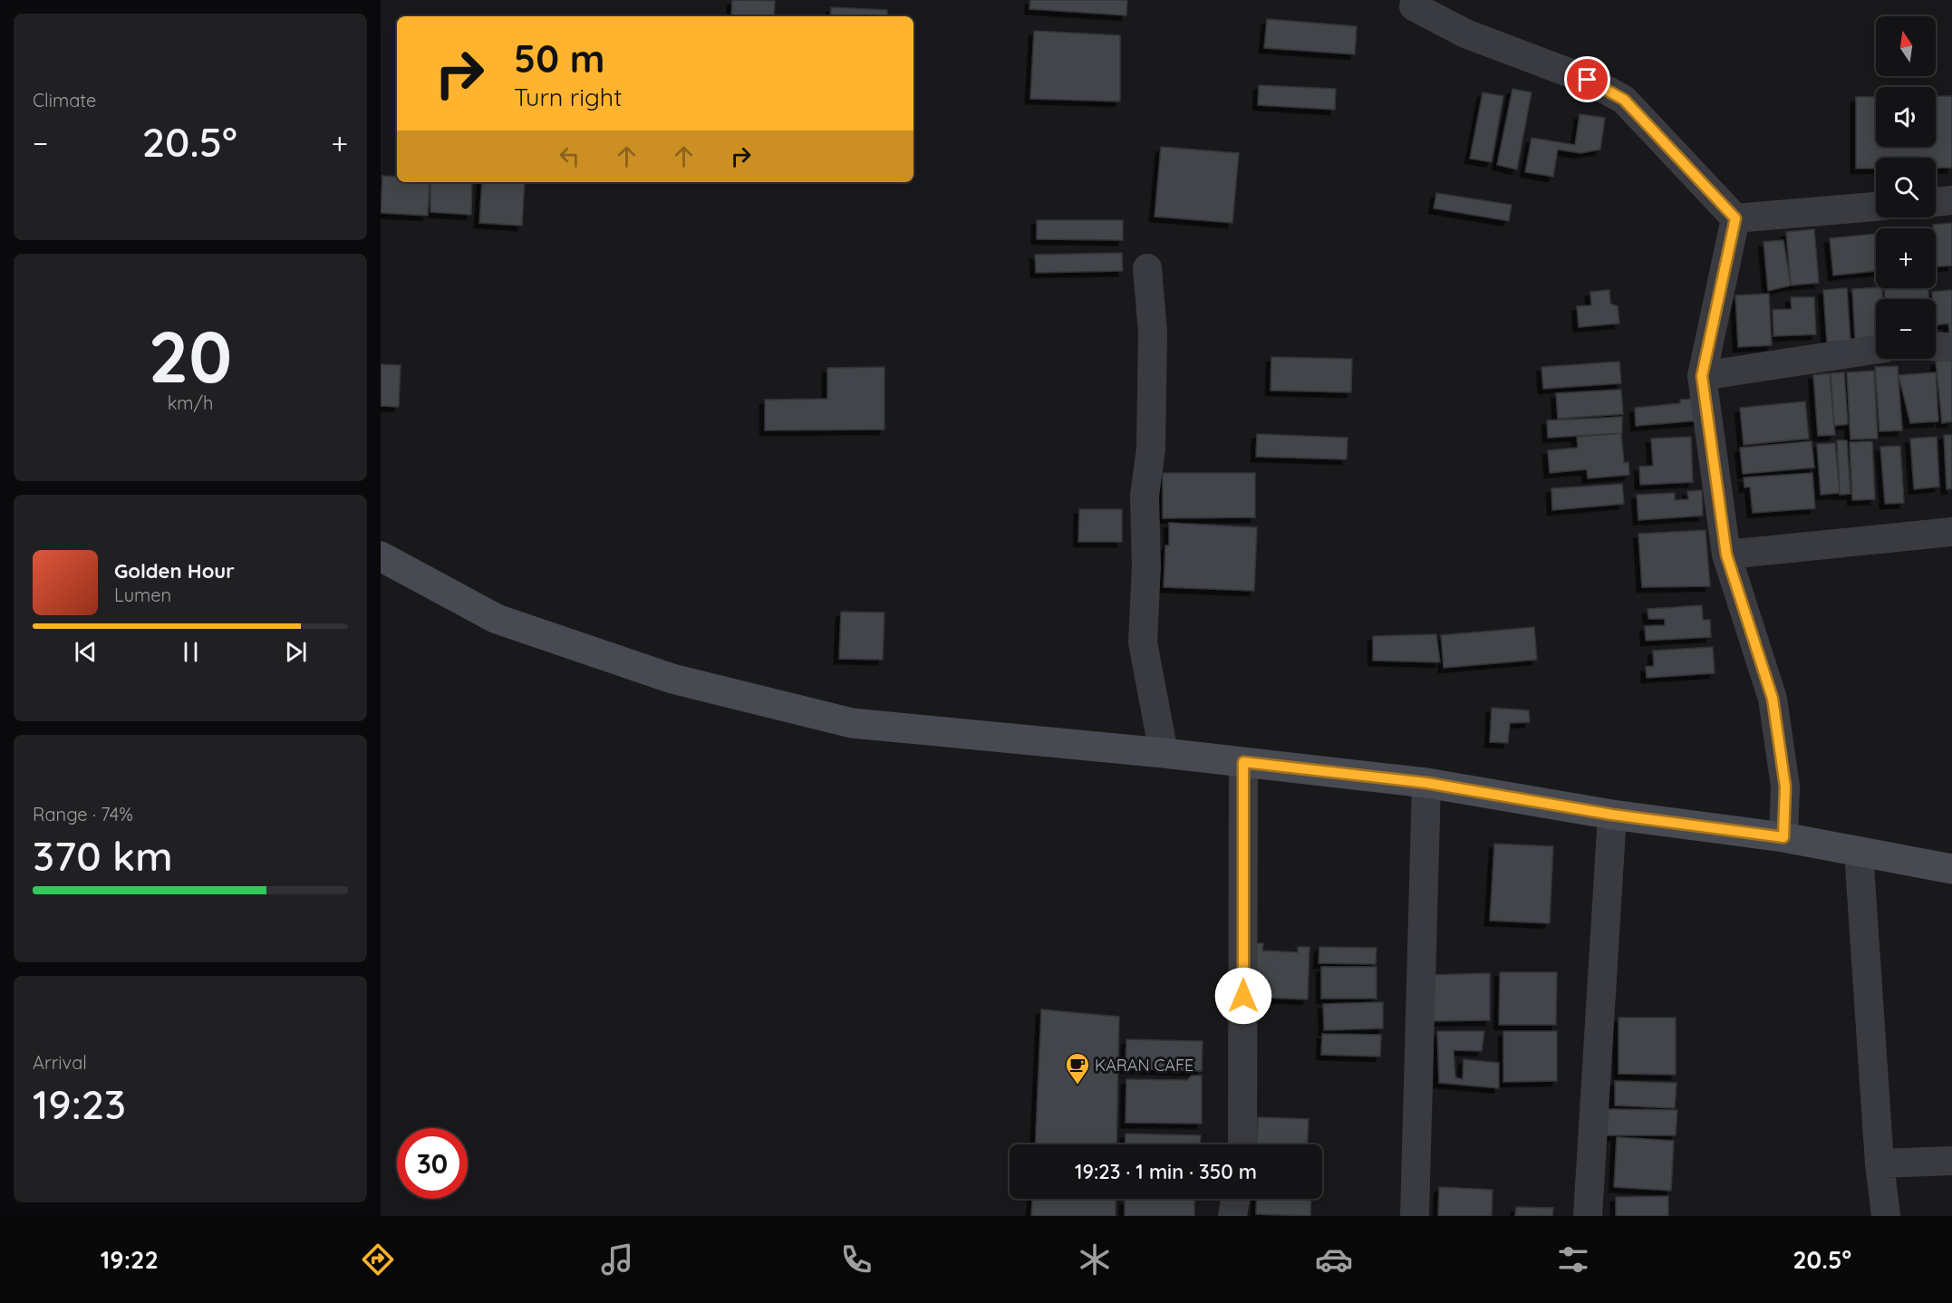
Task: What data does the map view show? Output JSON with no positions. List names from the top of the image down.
{
  "places": {
    "cafe": ["KARAN CAFE"]
  },
  "north": "top",
  "page": {
    "tile": [
      "Climate",
      ["20", "km/h"],
      ["Range · 74%", "370 km"],
      ["Arrival", "19:23"]
    ],
    "map_buttons": ["+", "−"],
    "turn": ["50 m", "Turn right"],
    "heat": ["−", "20.5°", "+"],
    "song": ["Golden Hour", "Lumen"],
    "limit": "30",
    "trip": "19:23 · 1 min · 350 m",
    "tabs": ["19:22", "20.5°"]
  }
}
